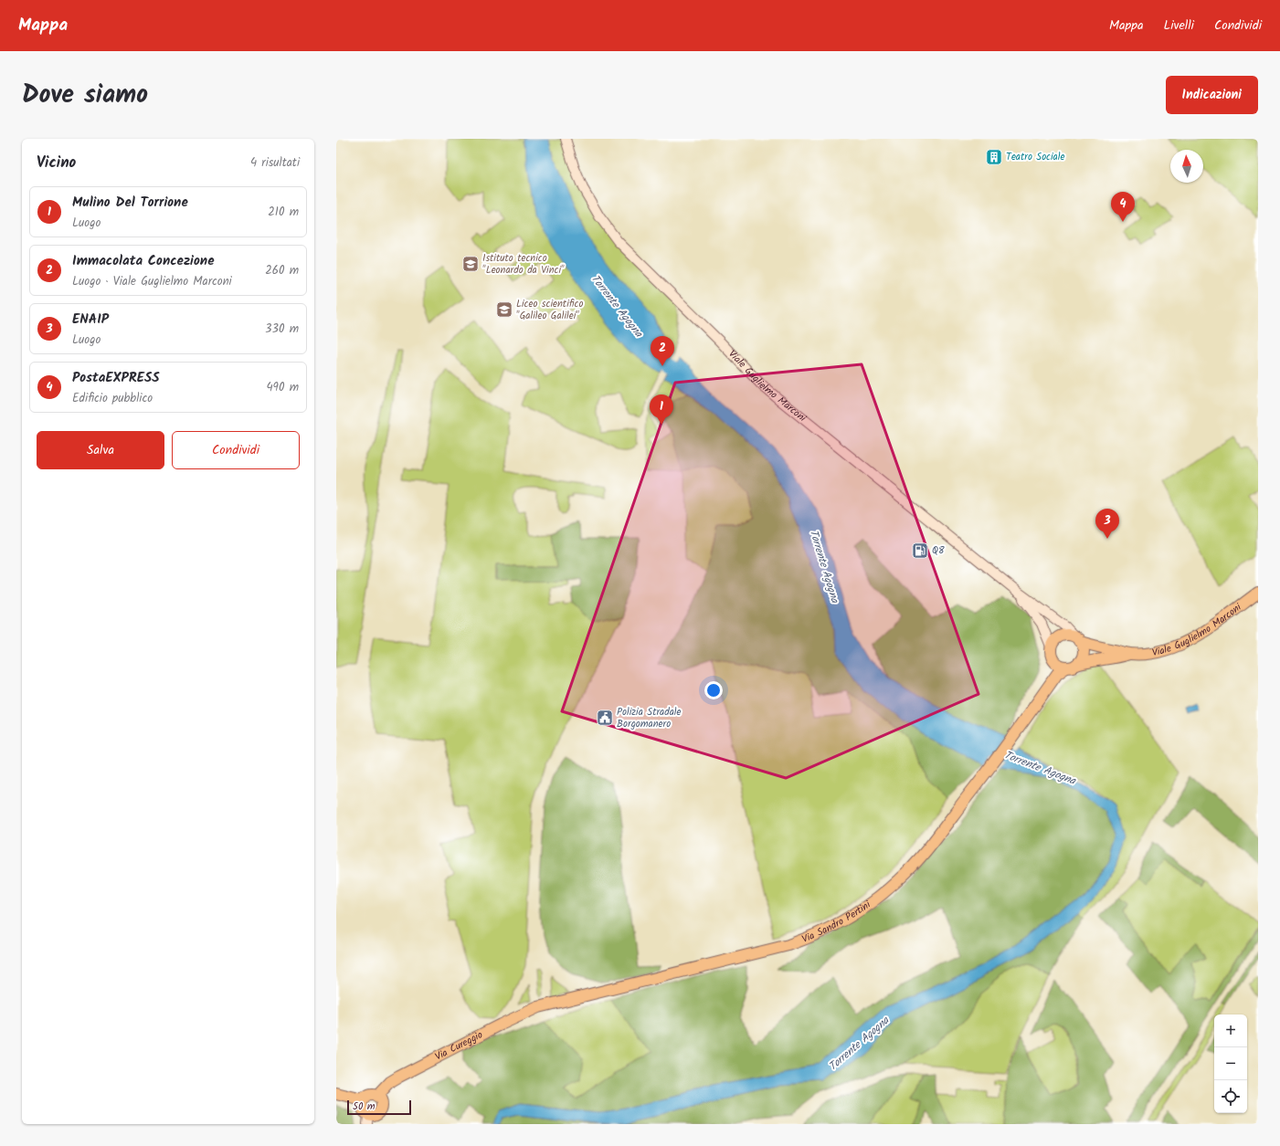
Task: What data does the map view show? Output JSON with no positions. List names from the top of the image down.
{
  "streets": {
    "main road": ["Viale Guglielmo Marconi", "Via Sandro Pertini", "Via Cureggio"]
  },
  "crossings": [
    ["Viale Guglielmo Marconi", "Via Sandro Pertini"],
    ["Via Sandro Pertini", "Via Cureggio"]
  ],
  "water": ["Torrente Agogna"],
  "places": {
    "building": ["Teatro Sociale"],
    "school or university": ["Istituto tecnico \"Leonardo da Vinci\"", "Liceo scientifico \"Galileo Galilei\""],
    "fuel station": ["Q8"],
    "public building": ["Polizia Stradale Borgomanero"]
  },
  "scale_bar": "50 m",
  "north": "top",
  "page": {
    "header": "Mappa",
    "nav": ["Mappa", "Livelli", "Condividi"],
    "title": "Dove siamo",
    "buttons": [
      "Indicazioni",
      ["Salva", "Condividi"]
    ],
    "heading": ["Vicino", "4 risultati"],
    "list": [
      {
        "mark": "1",
        "name": "Mulino Del Torrione",
        "note": "Luogo",
        "value": "210 m"
      },
      {
        "mark": "2",
        "name": "Immacolata Concezione",
        "note": "Luogo · Viale Guglielmo Marconi",
        "value": "260 m"
      },
      {
        "mark": "3",
        "name": "ENAIP",
        "note": "Luogo",
        "value": "330 m"
      },
      {
        "mark": "4",
        "name": "PostaEXPRESS",
        "note": "Edificio pubblico",
        "value": "490 m"
      }
    ],
    "pins": [
      "4",
      "2",
      "1",
      "3"
    ],
    "map_buttons": ["+", "−"],
    "scale": "50 m"
  }
}
